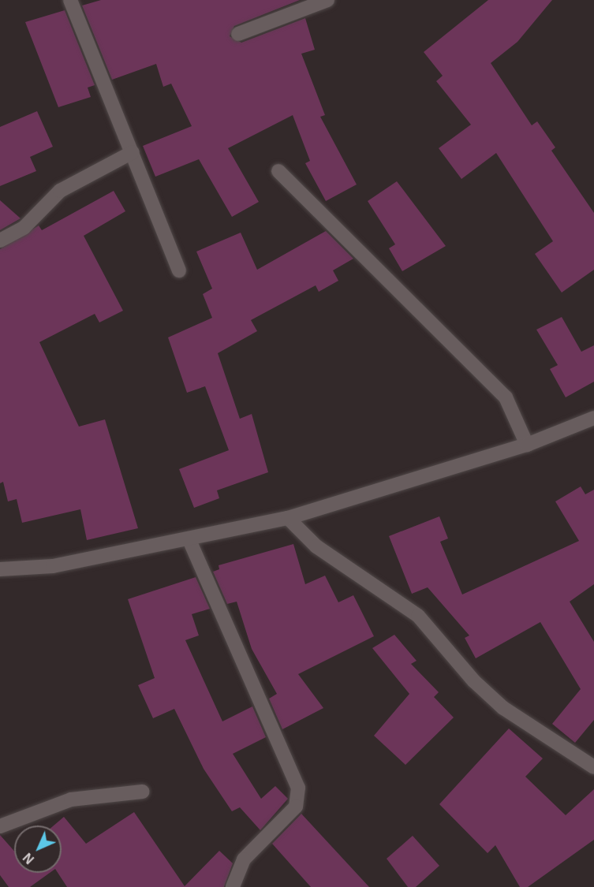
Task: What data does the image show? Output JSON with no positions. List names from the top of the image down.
{
  "north": "bottom left"
}
